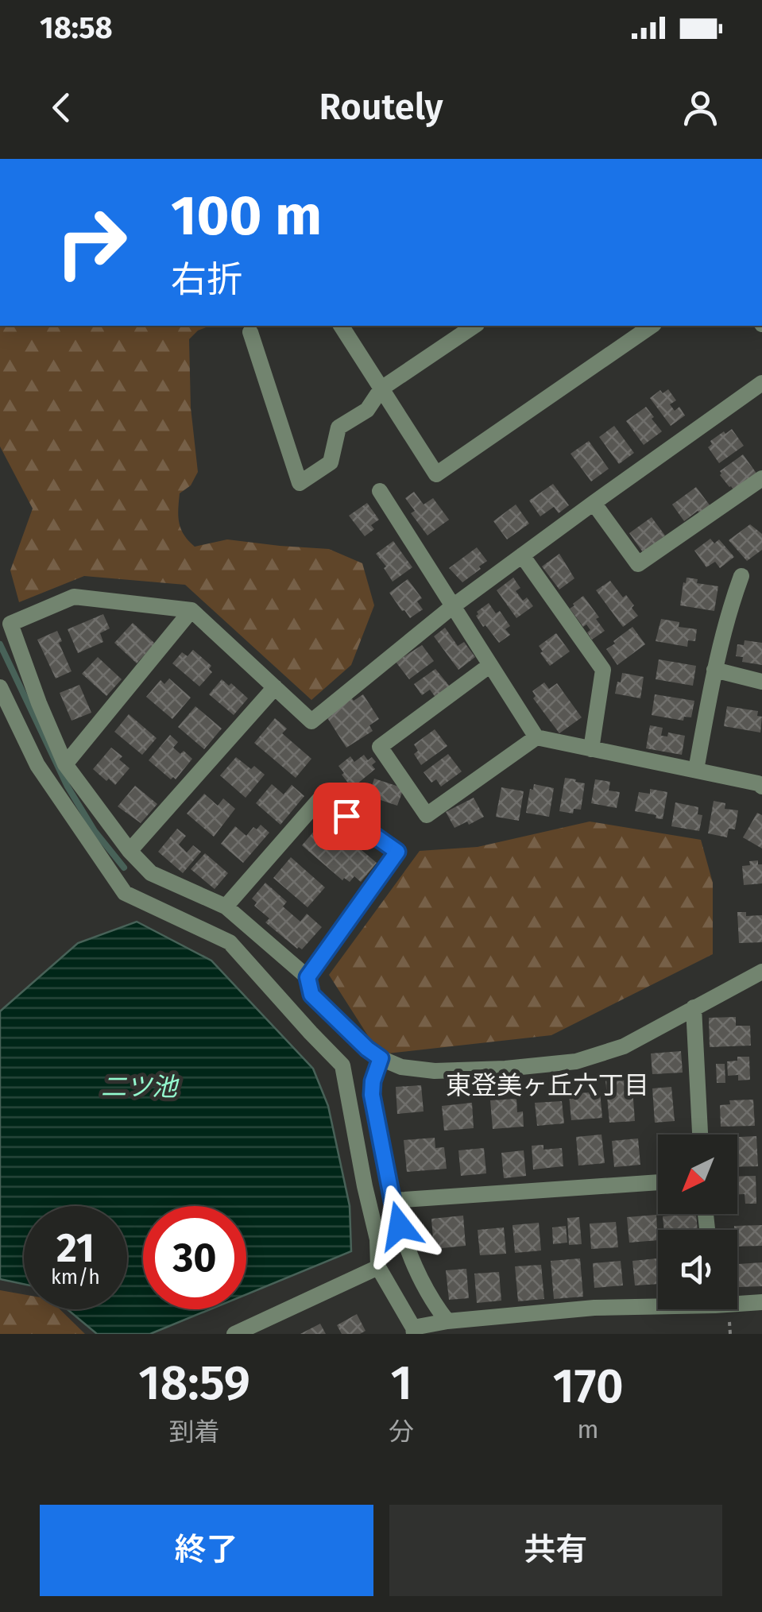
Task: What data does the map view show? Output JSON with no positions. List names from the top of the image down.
{
  "districts": ["東登美ヶ丘六丁目"],
  "water": ["二ツ池"],
  "north": "bottom left",
  "page": {
    "status": "18:58",
    "header": "Routely",
    "turn": ["100 m", "右折"],
    "speed": "21 km/h",
    "limit": "30",
    "eta": [
      "18:59",
      "到着",
      "1",
      "分",
      "170",
      "m"
    ],
    "buttons": ["終了", "共有"]
  }
}
